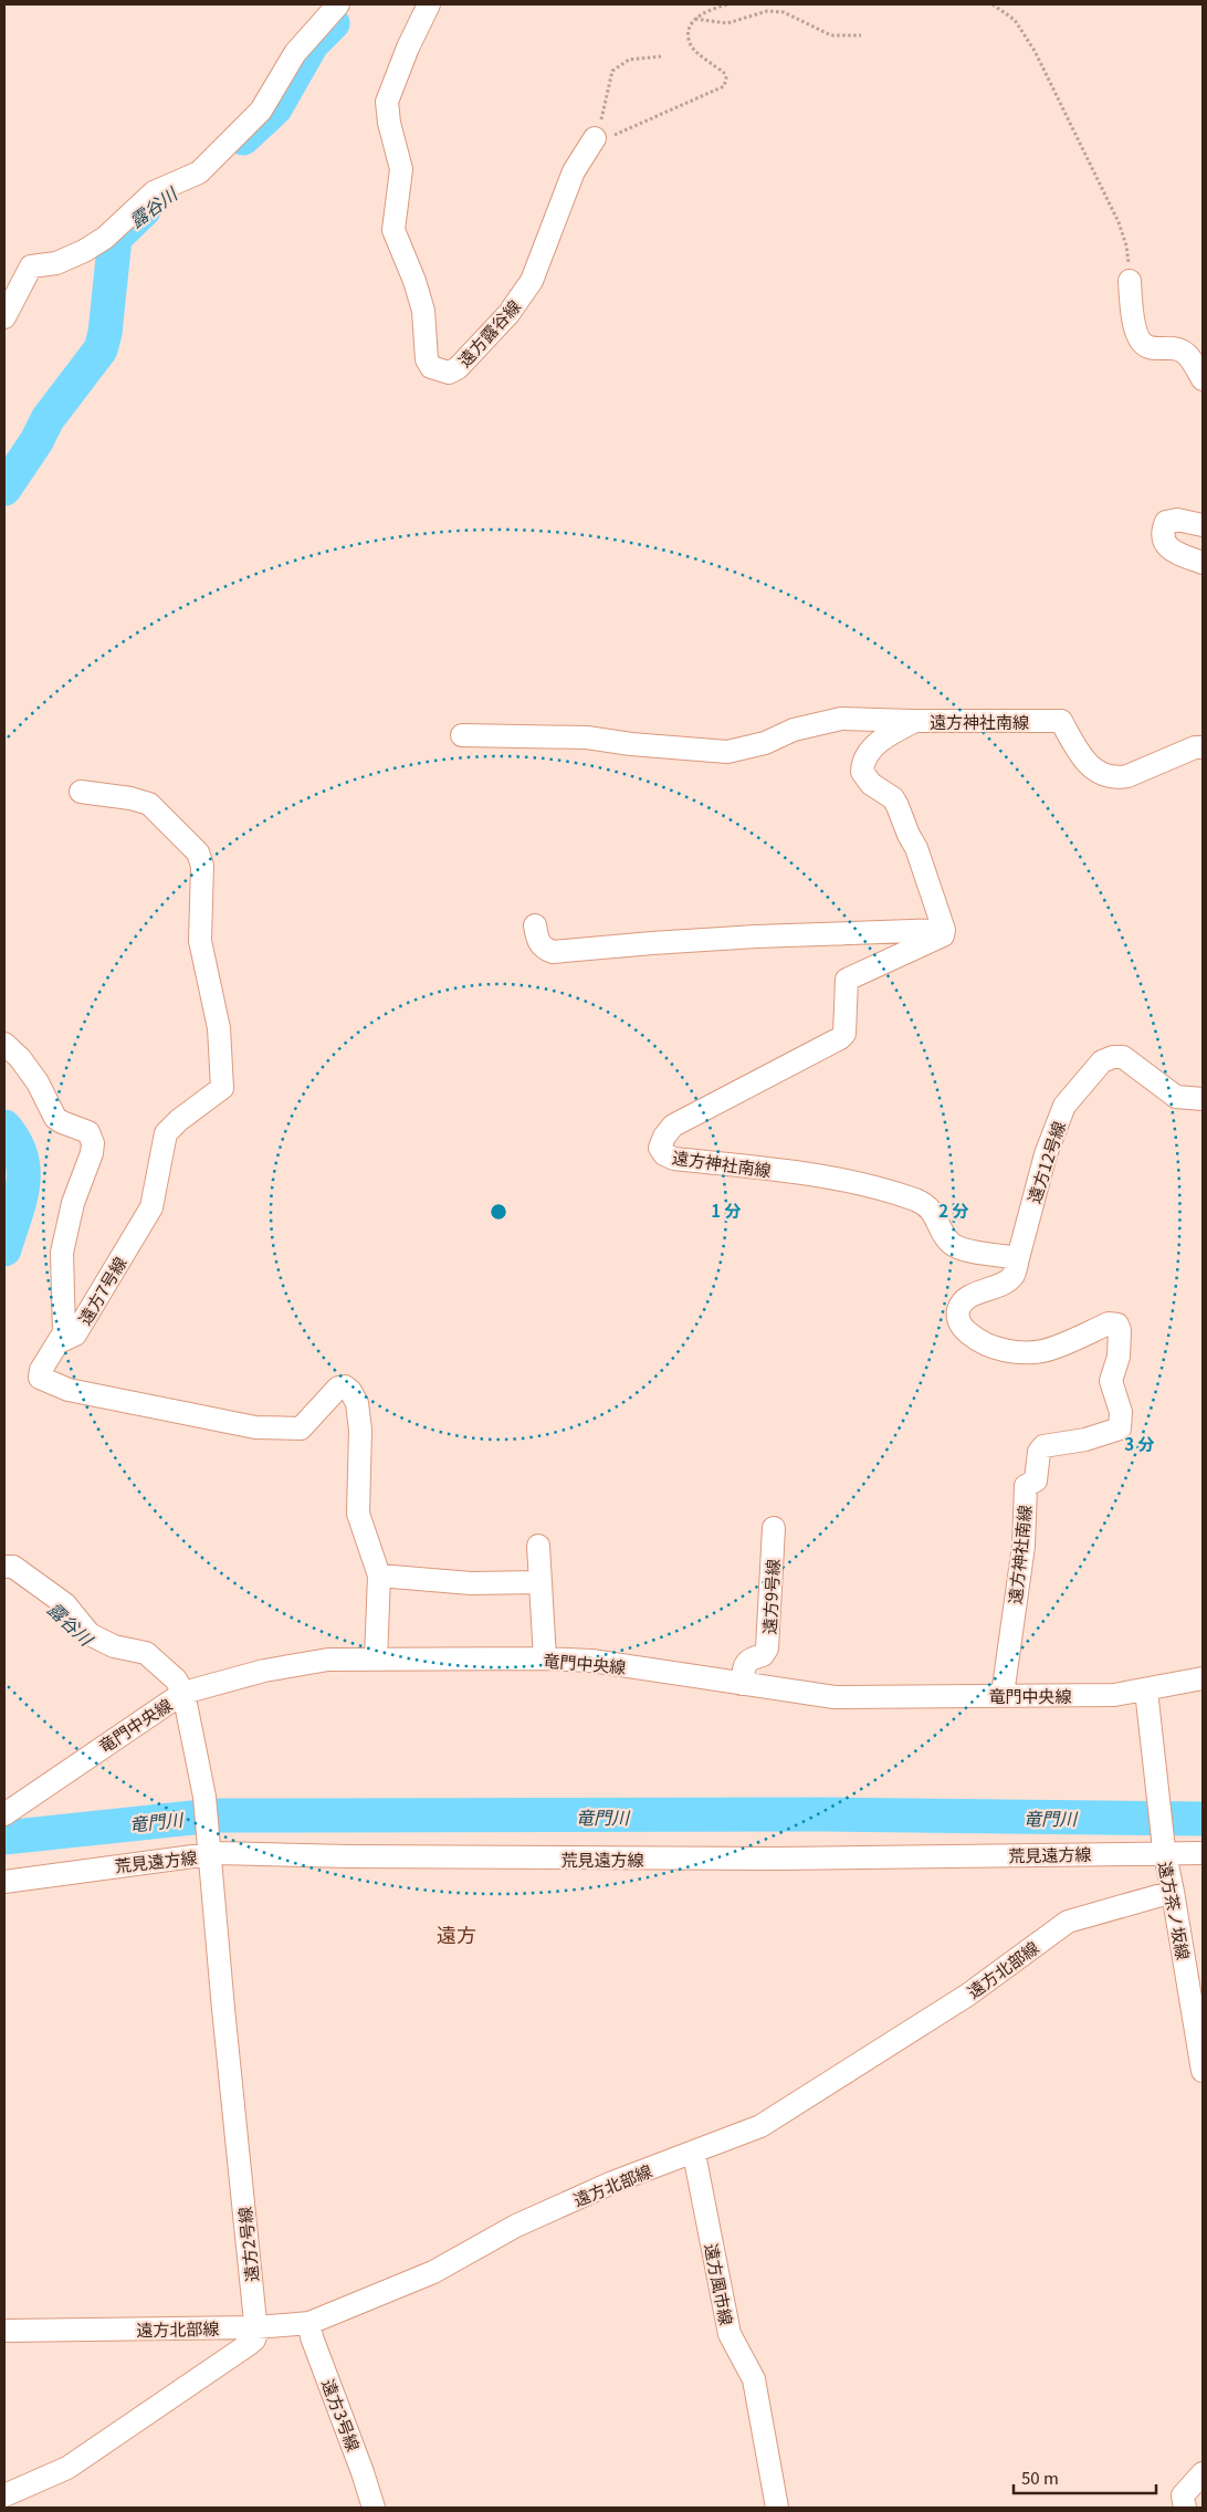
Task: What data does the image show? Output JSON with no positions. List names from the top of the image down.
{
  "streets": {
    "street": [
      "遠方露谷線",
      "遠方神社南線",
      "遠方12号線",
      "遠方7号線",
      "遠方9号線",
      "竜門中央線",
      "荒見遠方線",
      "遠方茶ノ坂線",
      "遠方北部線",
      "遠方2号線",
      "遠方風市線",
      "遠方3号線"
    ]
  },
  "crossings": [
    ["遠方神社南線", "遠方12号線"],
    ["遠方神社南線", "竜門中央線"],
    ["遠方7号線", "竜門中央線"],
    ["遠方9号線", "竜門中央線"],
    ["竜門中央線", "遠方茶ノ坂線"],
    ["竜門中央線", "遠方2号線"],
    ["荒見遠方線", "遠方茶ノ坂線"],
    ["荒見遠方線", "遠方2号線"],
    ["遠方茶ノ坂線", "遠方北部線"],
    ["遠方北部線", "遠方2号線"],
    ["遠方北部線", "遠方風市線"],
    ["遠方北部線", "遠方3号線"]
  ],
  "districts": ["遠方"],
  "water": ["露谷川", "竜門川"],
  "scale_bar": "50 m",
  "rings": ["1 分", "2 分", "3 分"]
}
